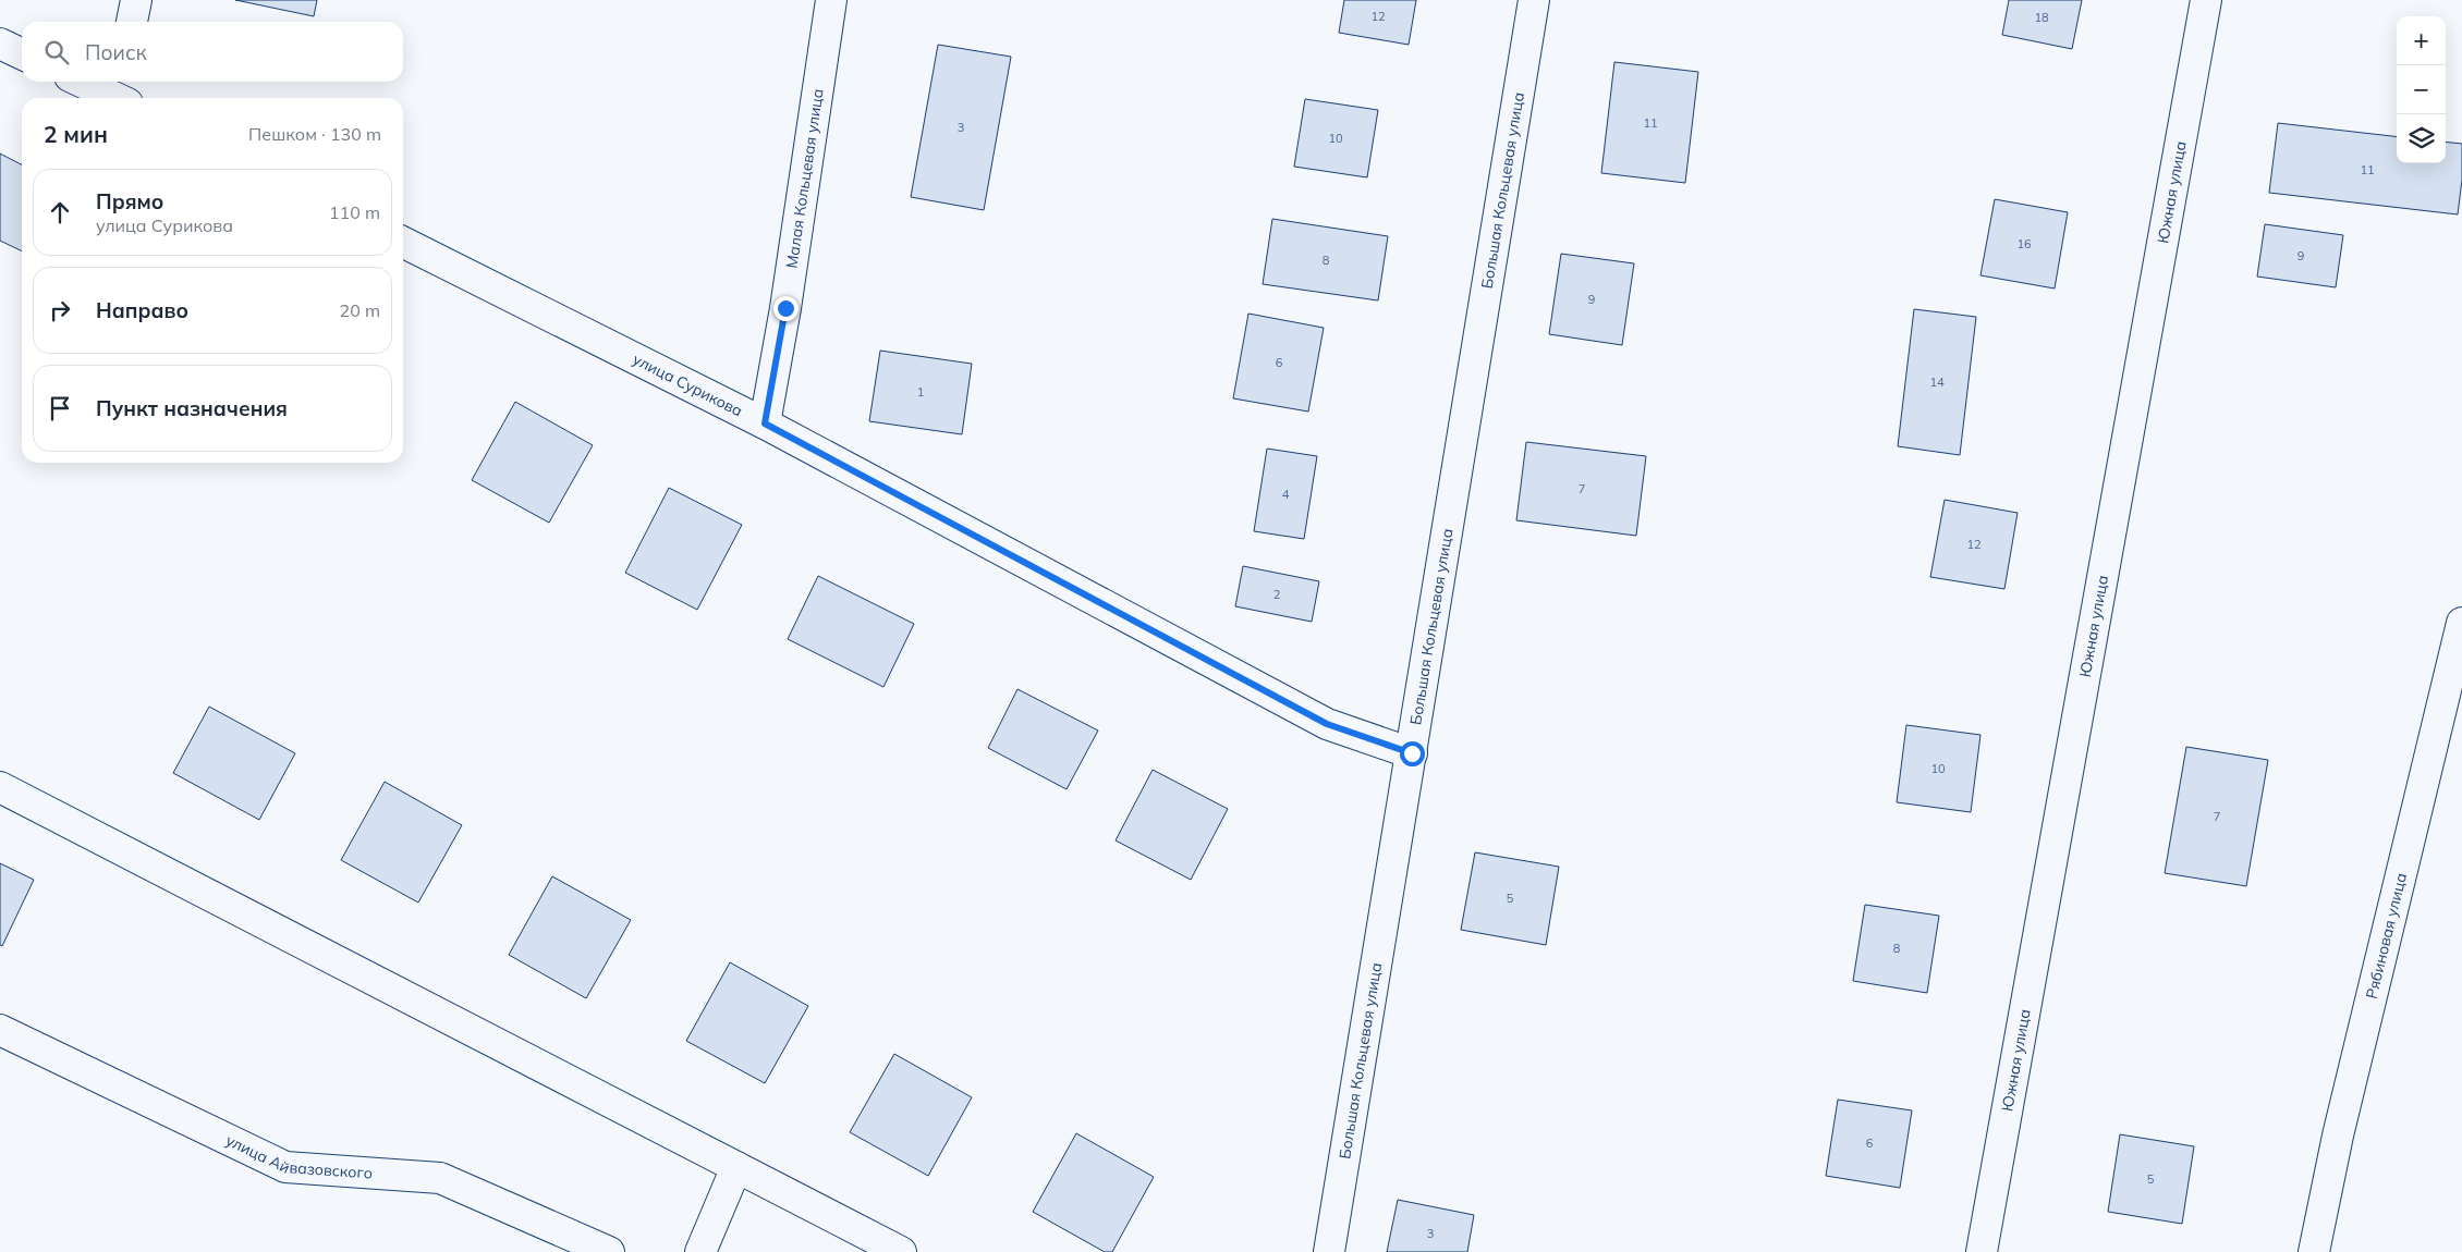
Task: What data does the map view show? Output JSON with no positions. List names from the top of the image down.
{
  "streets": {
    "street": [
      "Малая Кольцевая улица",
      "Большая Кольцевая улица",
      "Южная улица",
      "улица Сурикова",
      "Рябиновая улица",
      "улица Айвазовского"
    ]
  },
  "crossings": [
    ["Малая Кольцевая улица", "улица Сурикова"],
    ["Большая Кольцевая улица", "улица Сурикова"]
  ],
  "house_numbers": [
    "12",
    "18",
    "11",
    "3",
    "10",
    "11",
    "16",
    "9",
    "8",
    "9",
    "6",
    "14",
    "1",
    "7",
    "4",
    "12",
    "2",
    "10",
    "7",
    "5",
    "8",
    "6",
    "5",
    "3"
  ],
  "page": {
    "map_buttons": ["+", "−"],
    "search": "Поиск",
    "heading": ["2 мин", "Пешком · 130 m"],
    "list": [
      ["Прямо", "улица Сурикова", "110 m"],
      ["Направо", "20 m"],
      "Пункт назначения"
    ]
  }
}
